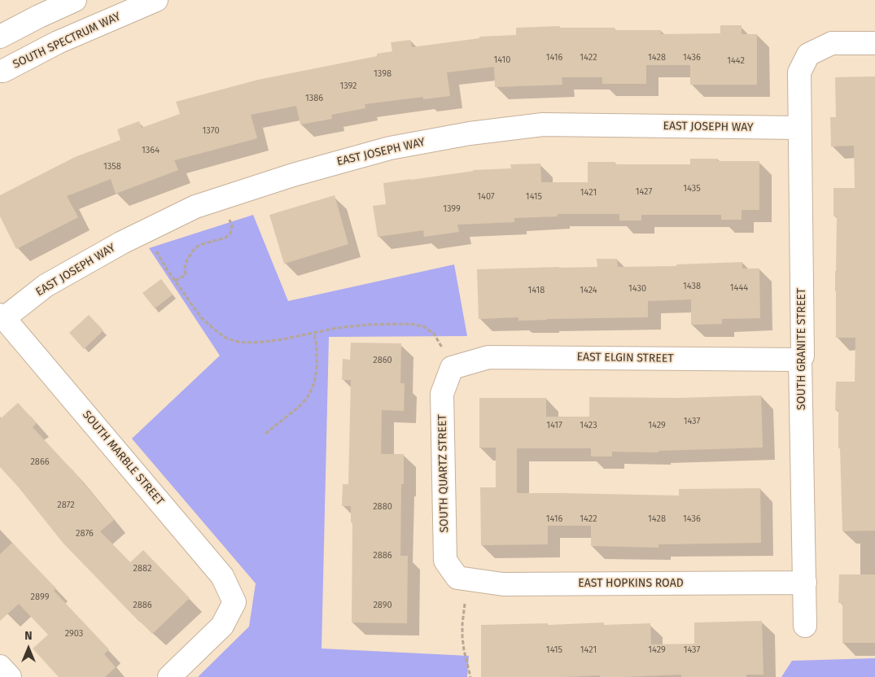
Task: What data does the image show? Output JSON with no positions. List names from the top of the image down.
{
  "streets": {
    "street": [
      "SOUTH SPECTRUM WAY",
      "EAST JOSEPH WAY",
      "SOUTH GRANITE STREET",
      "EAST ELGIN STREET",
      "SOUTH MARBLE STREET",
      "SOUTH QUARTZ STREET",
      "EAST HOPKINS ROAD"
    ]
  },
  "crossings": [
    ["EAST JOSEPH WAY", "SOUTH GRANITE STREET"],
    ["EAST JOSEPH WAY", "SOUTH MARBLE STREET"],
    ["SOUTH GRANITE STREET", "EAST ELGIN STREET"],
    ["SOUTH GRANITE STREET", "EAST HOPKINS ROAD"],
    ["EAST ELGIN STREET", "SOUTH QUARTZ STREET"],
    ["SOUTH QUARTZ STREET", "EAST HOPKINS ROAD"]
  ],
  "house_numbers": [
    "1416",
    "1422",
    "1428",
    "1436",
    "1410",
    "1442",
    "1398",
    "1392",
    "1386",
    "1370",
    "1364",
    "1358",
    "1435",
    "1427",
    "1421",
    "1407",
    "1415",
    "1399",
    "1438",
    "1444",
    "1430",
    "1418",
    "1424",
    "2860",
    "1437",
    "1417",
    "1423",
    "1429",
    "2866",
    "2872",
    "2880",
    "1416",
    "1422",
    "1428",
    "1436",
    "2876",
    "2886",
    "2882",
    "2899",
    "2886",
    "2890",
    "2903",
    "1415",
    "1421",
    "1429",
    "1437"
  ],
  "north": "top"
}
